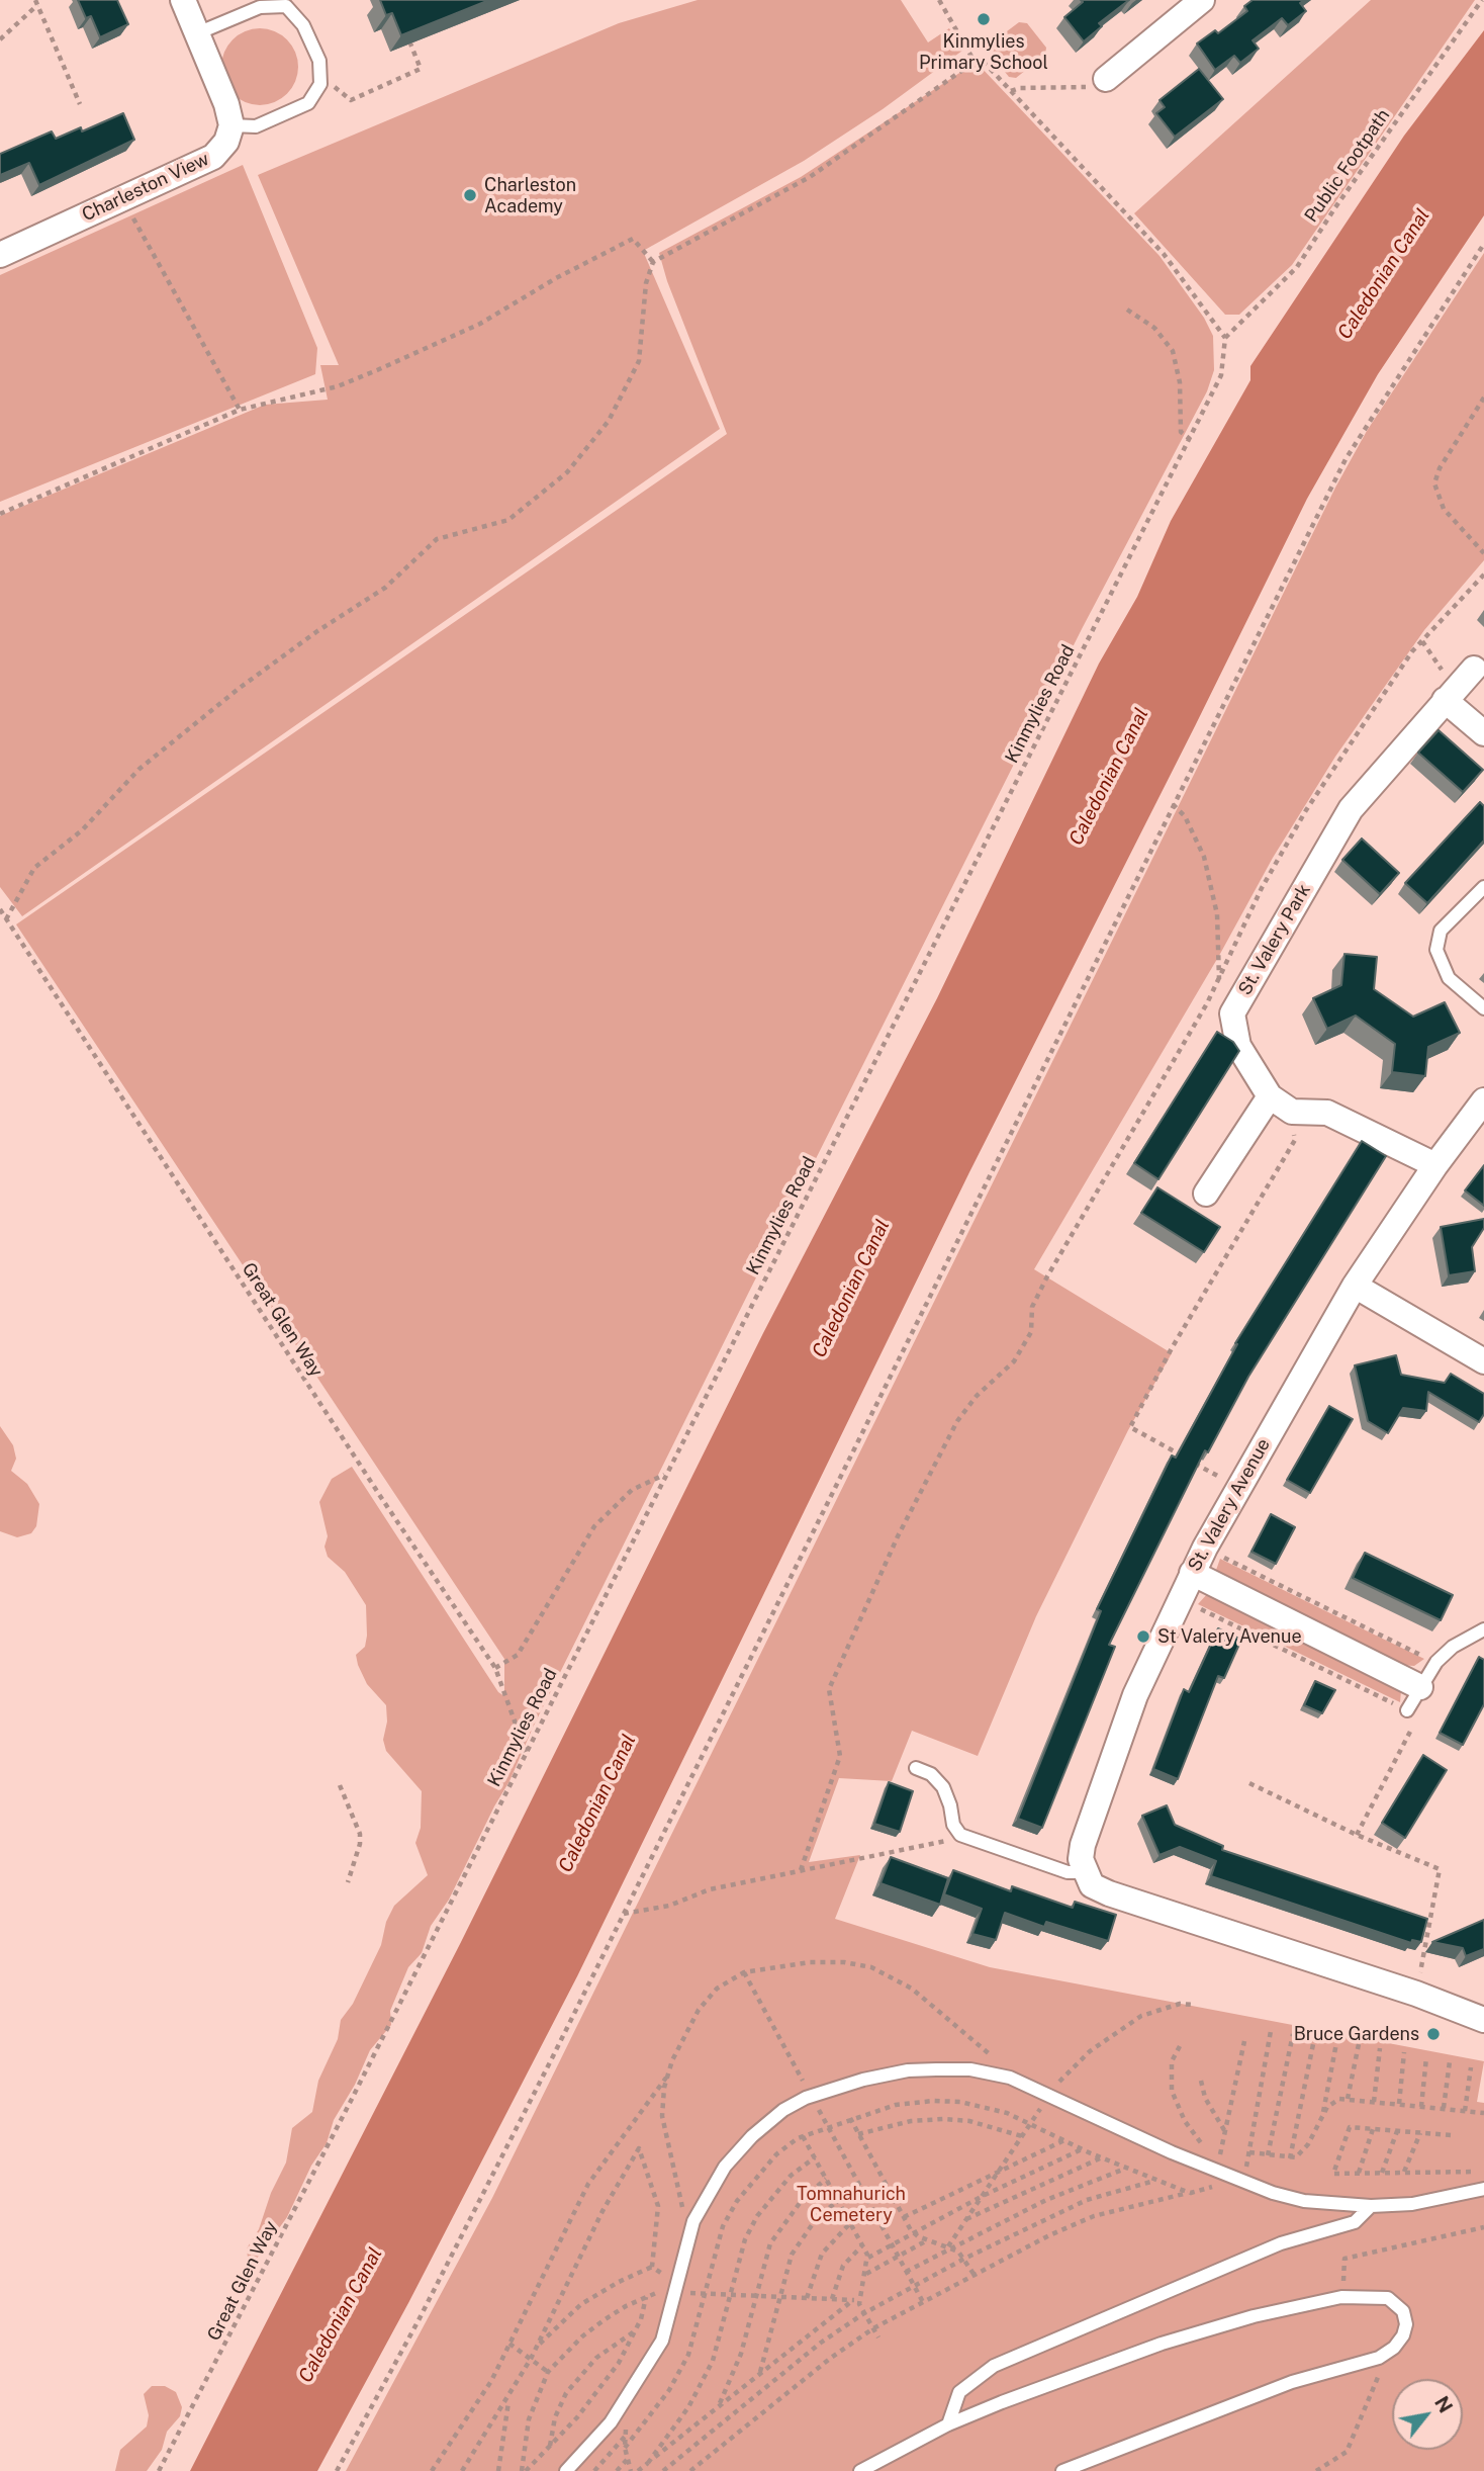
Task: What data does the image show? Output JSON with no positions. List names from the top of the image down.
{
  "streets": {
    "street": ["Charleston View", "St. Valery Park", "St. Valery Avenue"],
    "path": ["Public Footpath", "Kinmylies Road", "Great Glen Way"]
  },
  "crossings": [
    ["Public Footpath", "Kinmylies Road"],
    ["Kinmylies Road", "Great Glen Way"]
  ],
  "water": ["Caledonian Canal"],
  "parks": ["Tomnahurich Cemetery"],
  "places": [
    "Kinmylies Primary School",
    "Charleston Academy",
    "St Valery Avenue",
    "Bruce Gardens"
  ],
  "north": "top right"
}
